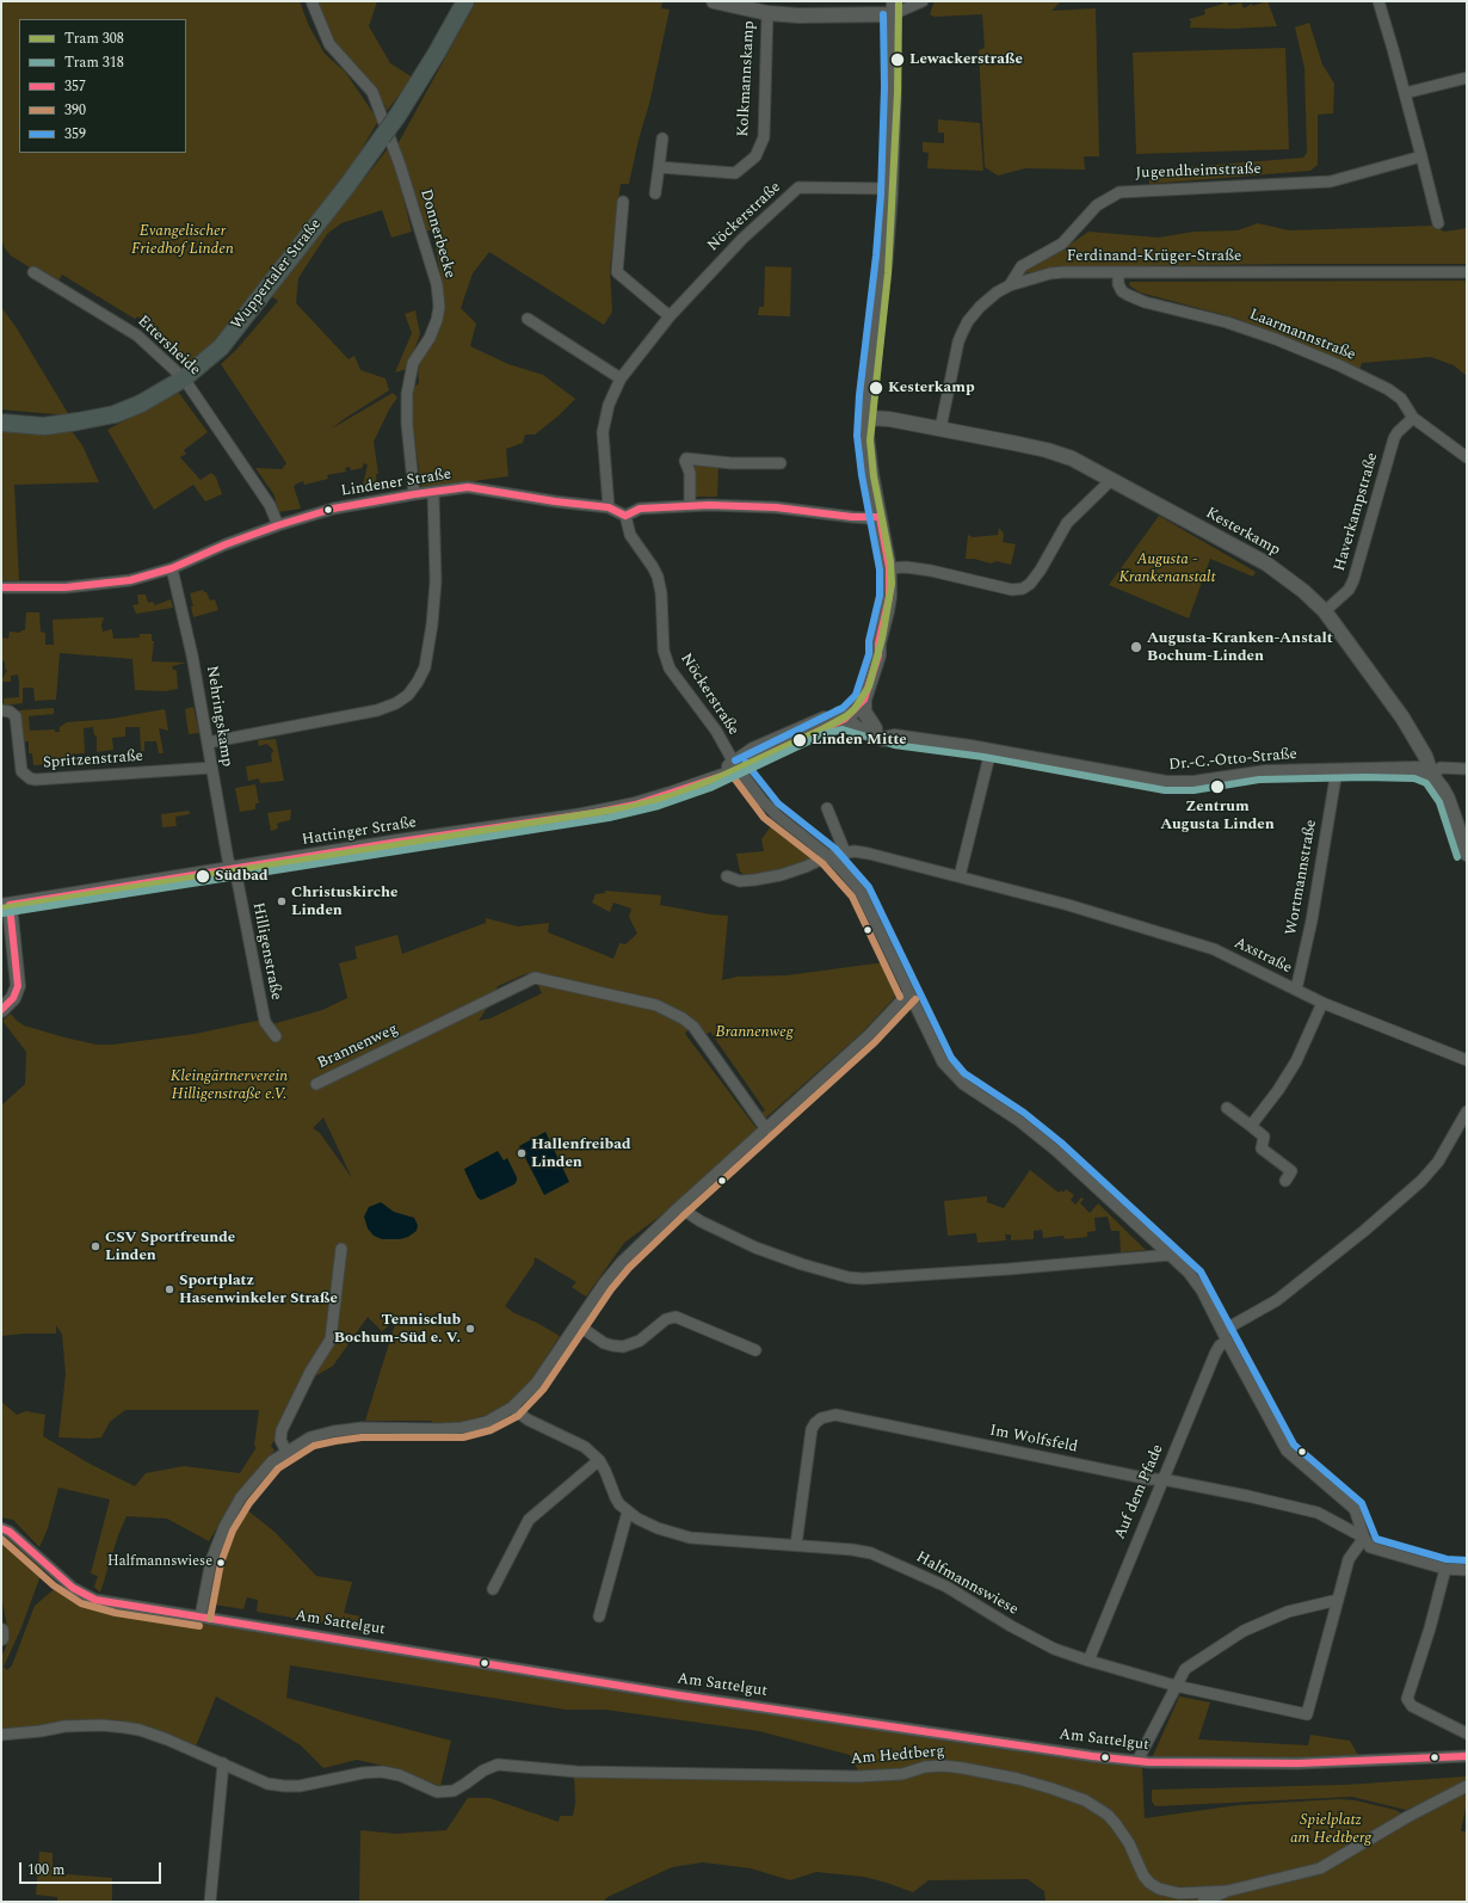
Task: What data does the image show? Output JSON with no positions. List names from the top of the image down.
{
  "streets": {
    "main road": ["Wuppertaler Straße"],
    "street": [
      "Kolkmannskamp",
      "Jugendheimstraße",
      "Nöckerstraße",
      "Donnerbecke",
      "Ferdinand-Krüger-Straße",
      "Laarmannstraße",
      "Ettersheide",
      "Lindener Straße",
      "Haverkampstraße",
      "Kesterkamp",
      "Nehringskamp",
      "Spritzenstraße",
      "Dr.-C.-Otto-Straße",
      "Hattinger Straße",
      "Wortmannstraße",
      "Hilligenstraße",
      "Axstraße",
      "Brannenweg",
      "Im Wolfsfeld",
      "Auf dem Pfade",
      "Halfmannswiese",
      "Am Sattelgut",
      "Am Hedtberg"
    ]
  },
  "crossings": [
    ["Kolkmannskamp", "Hattinger Straße"],
    ["Jugendheimstraße", "Ferdinand-Krüger-Straße"],
    ["Nöckerstraße", "Lindener Straße"],
    ["Nöckerstraße", "Hattinger Straße"],
    ["Nöckerstraße", "Axstraße"],
    ["Nöckerstraße", "Im Wolfsfeld"],
    ["Nöckerstraße", "Auf dem Pfade"],
    ["Donnerbecke", "Lindener Straße"],
    ["Ferdinand-Krüger-Straße", "Laarmannstraße"],
    ["Ferdinand-Krüger-Straße", "Kesterkamp"],
    ["Wuppertaler Straße", "Ettersheide"],
    ["Laarmannstraße", "Haverkampstraße"],
    ["Ettersheide", "Lindener Straße"],
    ["Lindener Straße", "Nehringskamp"],
    ["Haverkampstraße", "Kesterkamp"],
    ["Kesterkamp", "Dr.-C.-Otto-Straße"],
    ["Kesterkamp", "Hattinger Straße"],
    ["Nehringskamp", "Spritzenstraße"],
    ["Nehringskamp", "Hattinger Straße"],
    ["Nehringskamp", "Hilligenstraße"],
    ["Dr.-C.-Otto-Straße", "Hattinger Straße"],
    ["Dr.-C.-Otto-Straße", "Wortmannstraße"],
    ["Hattinger Straße", "Hilligenstraße"],
    ["Wortmannstraße", "Axstraße"],
    ["Im Wolfsfeld", "Auf dem Pfade"],
    ["Im Wolfsfeld", "Halfmannswiese"],
    ["Auf dem Pfade", "Halfmannswiese"]
  ],
  "parks": [
    "Evangelischer Friedhof Linden",
    "Augusta - Krankenanstalt",
    "Brannenweg",
    "Kleingärtnerverein Hilligenstraße e.V.",
    "Spielplatz am Hedtberg"
  ],
  "places": [
    "Lewackerstraße",
    "Kesterkamp",
    "Augusta-Kranken-Anstalt Bochum-Linden",
    "Linden Mitte",
    "Zentrum Augusta Linden",
    "Südbad",
    "Christuskirche Linden",
    "Hallenfreibad Linden",
    "CSV Sportfreunde Linden",
    "Sportplatz Hasenwinkeler Straße",
    "Tennisclub Bochum-Süd e. V.",
    "Halfmannswiese"
  ],
  "lines": [
    "tram line 308",
    "transit line 359",
    "transit line 357",
    "tram line 318",
    "transit line 390"
  ],
  "legend": [
    "Tram 308",
    "Tram 318",
    "357",
    "390",
    "359"
  ],
  "scale_bar": "100 m"
}
